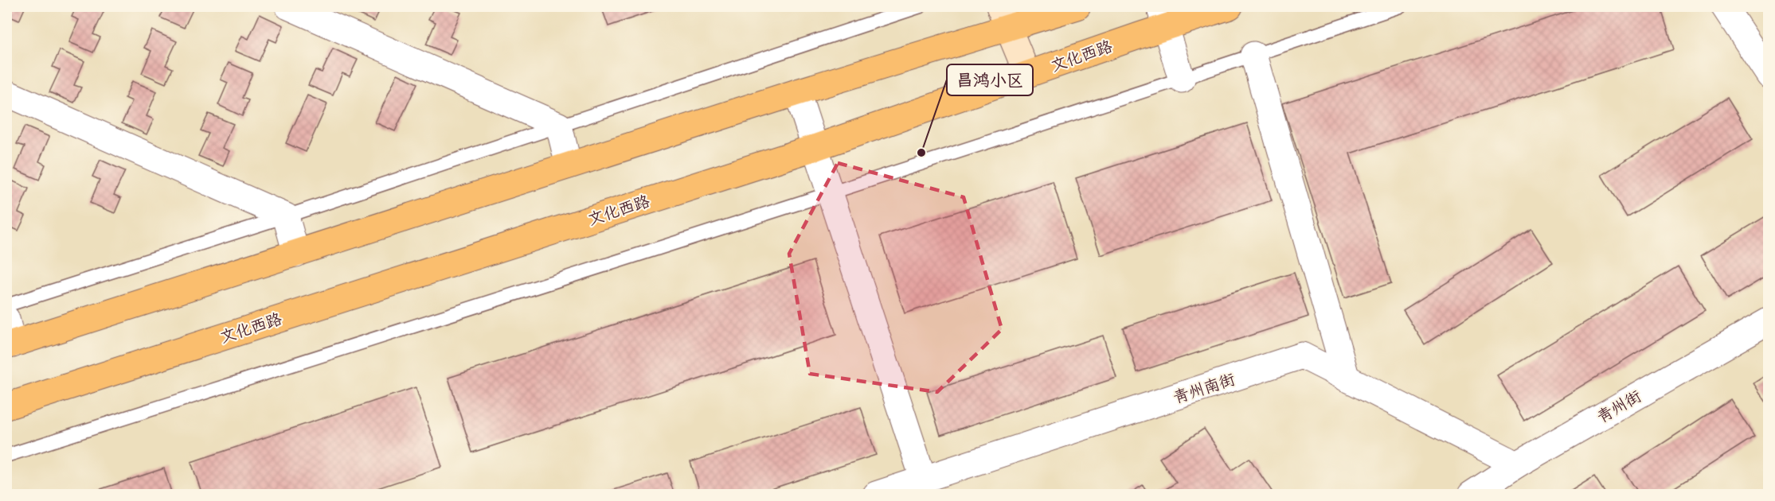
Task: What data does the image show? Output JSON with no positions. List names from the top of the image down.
{
  "streets": {
    "main road": ["文化西路"],
    "street": ["青州南街", "青州街"]
  },
  "crossings": [
    ["青州南街", "青州街"]
  ],
  "places": ["昌鸿小区"]
}
